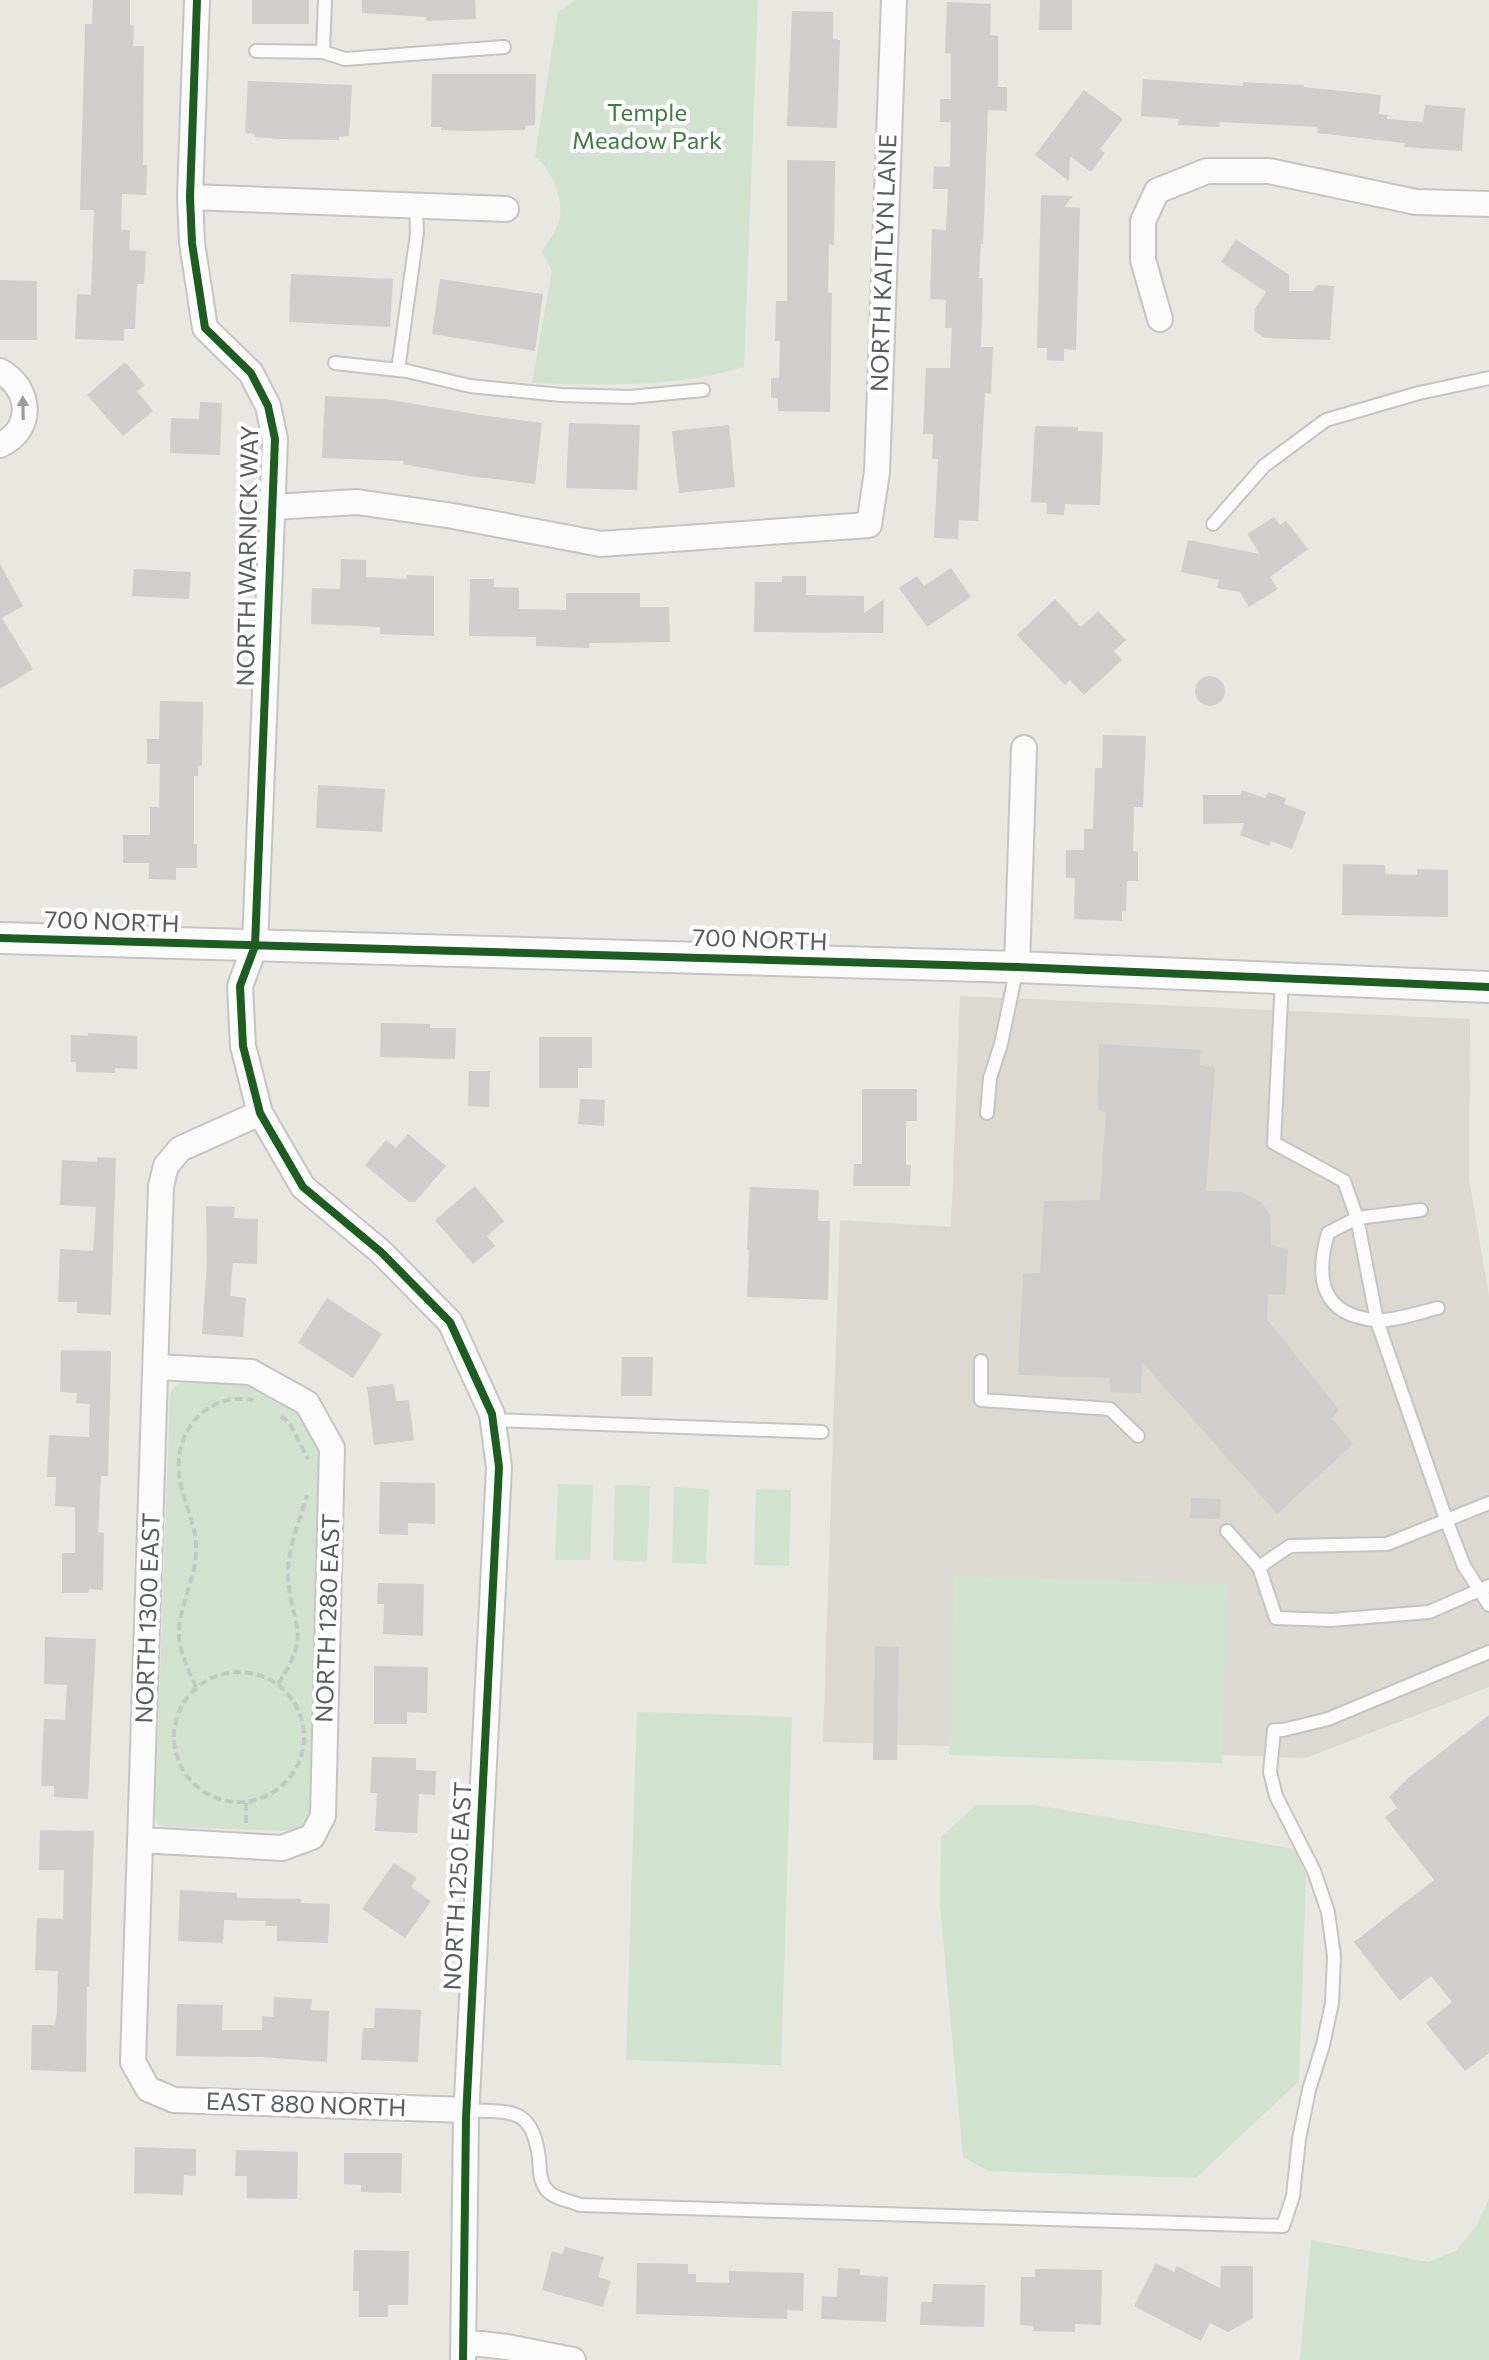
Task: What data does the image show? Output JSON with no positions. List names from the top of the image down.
{
  "streets": {
    "street": [
      "NORTH KAITLYN LANE",
      "NORTH WARNICK WAY",
      "700 NORTH",
      "NORTH 1300 EAST",
      "NORTH 1280 EAST",
      "NORTH 1250 EAST",
      "EAST 880 NORTH"
    ]
  },
  "crossings": [
    ["NORTH KAITLYN LANE", "NORTH WARNICK WAY"],
    ["NORTH WARNICK WAY", "700 NORTH"],
    ["NORTH 1300 EAST", "NORTH 1280 EAST"],
    ["NORTH 1300 EAST", "EAST 880 NORTH"],
    ["NORTH 1250 EAST", "EAST 880 NORTH"]
  ],
  "parks": ["Temple Meadow Park"]
}
